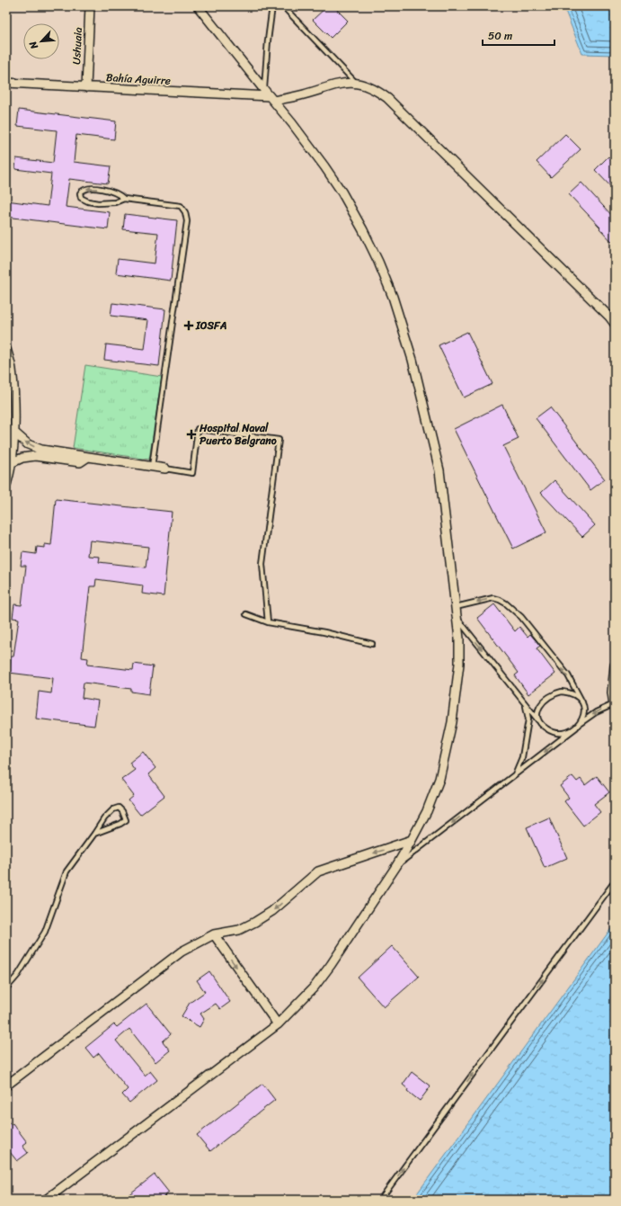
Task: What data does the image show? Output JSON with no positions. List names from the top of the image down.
{
  "streets": {
    "street": ["Ushuaia", "Bahía Aguirre"]
  },
  "crossings": [
    ["Ushuaia", "Bahía Aguirre"]
  ],
  "places": {
    "health": ["IOSFA", "Hospital Naval Puerto Belgrano"]
  },
  "scale_bar": "50 m",
  "north": "bottom left"
}
